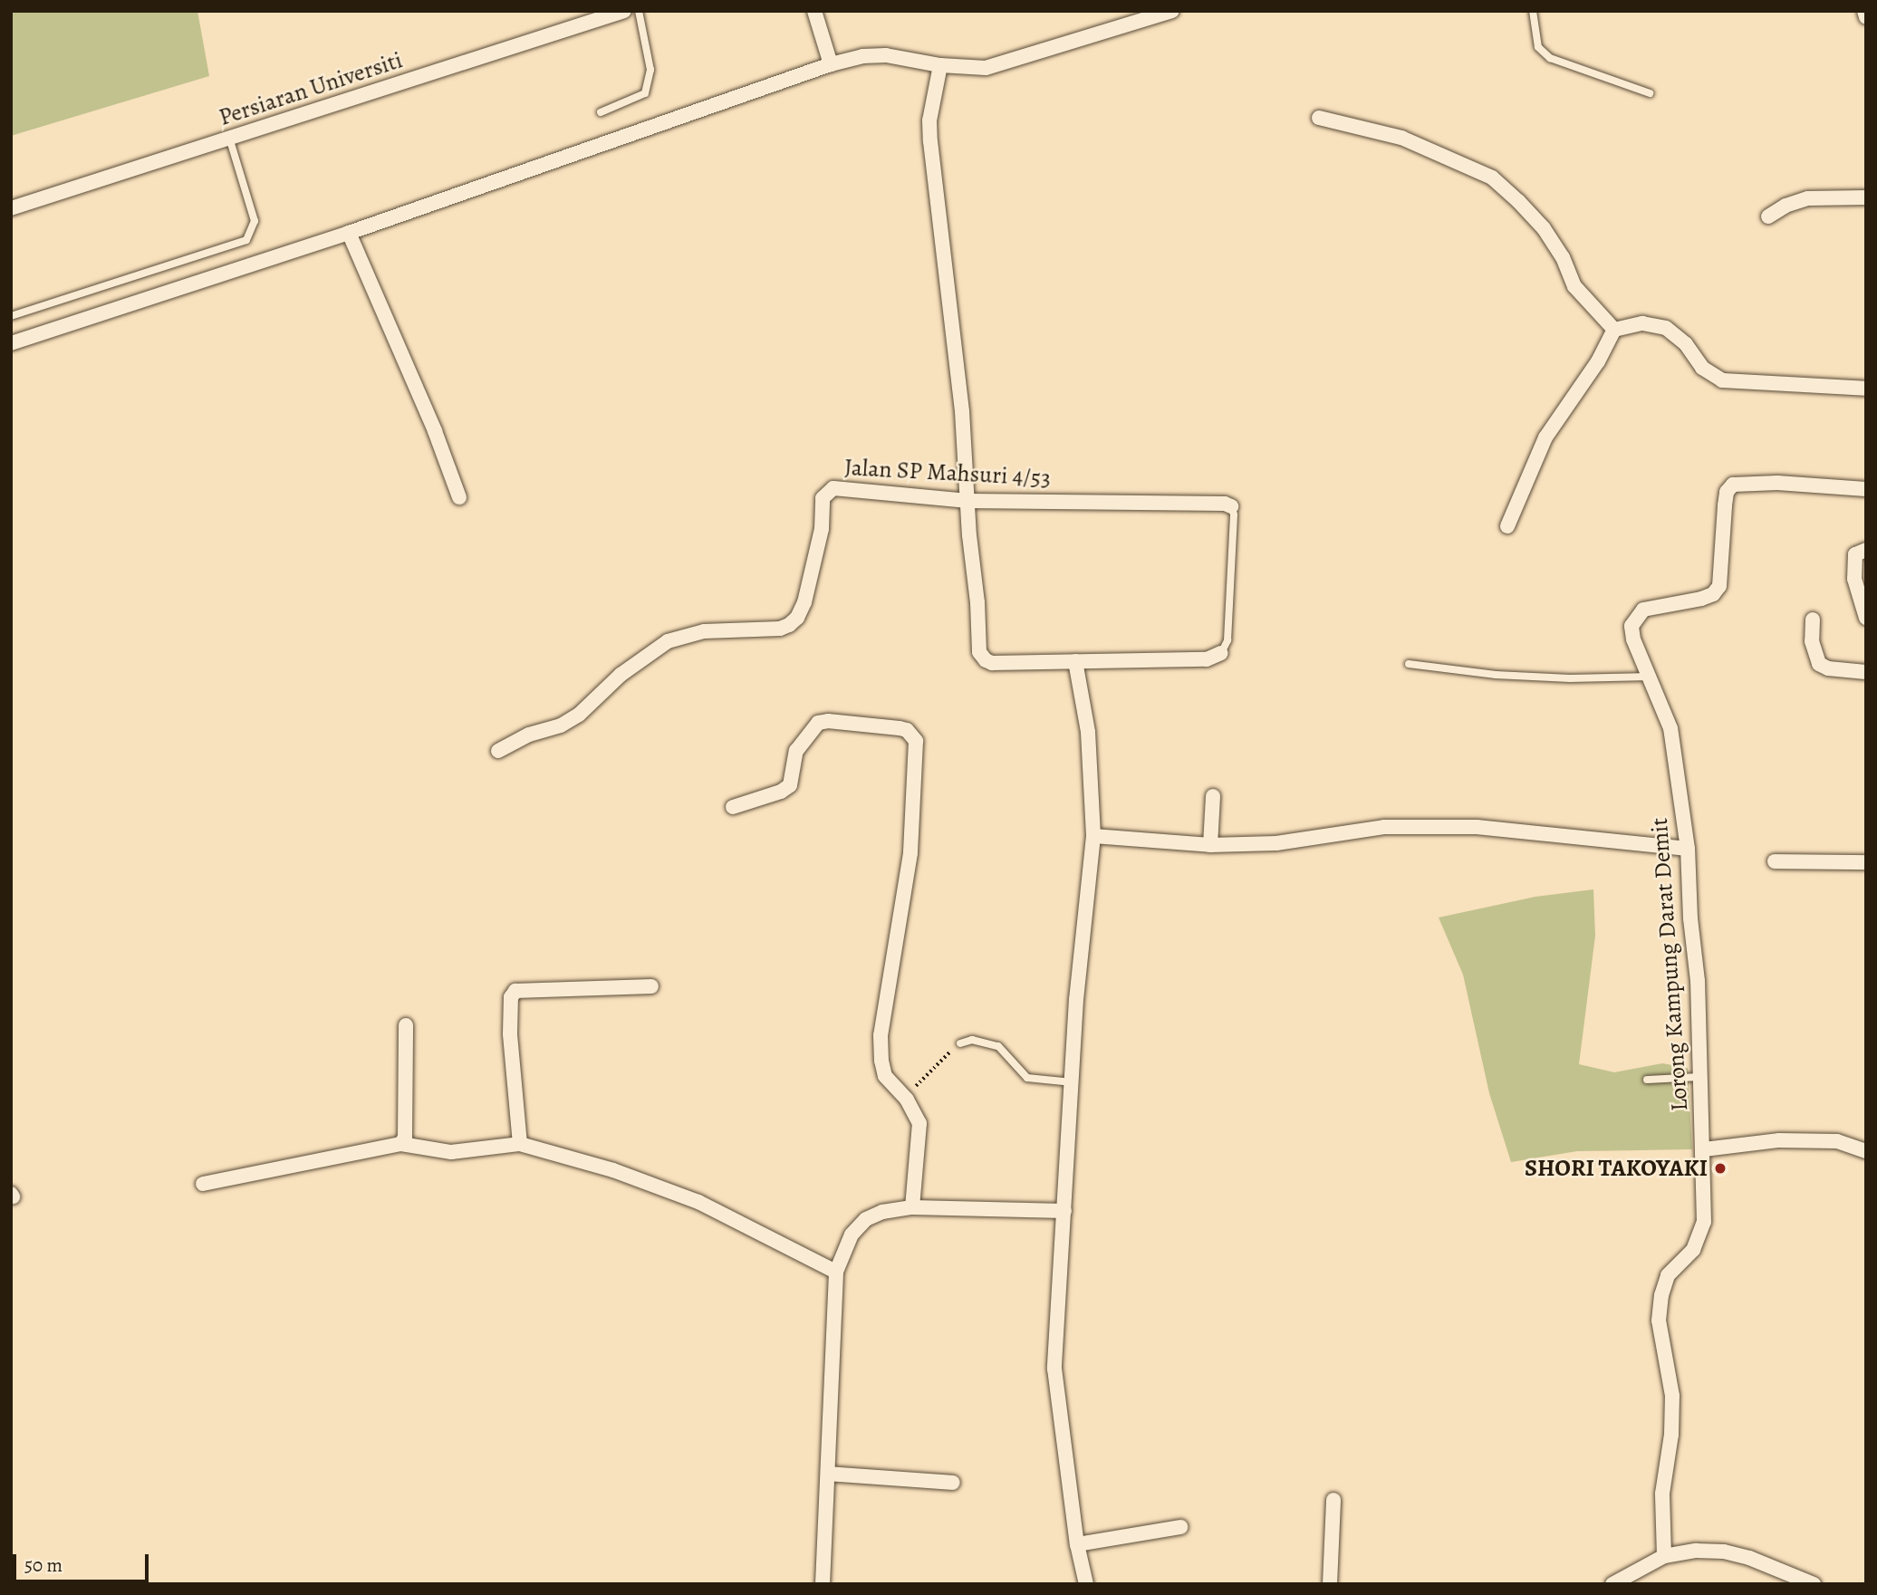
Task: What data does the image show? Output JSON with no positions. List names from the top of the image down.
{
  "streets": {
    "street": ["Persiaran Universiti", "Jalan SP Mahsuri 4/53", "Lorong Kampung Darat Demit"]
  },
  "places": ["SHORI TAKOYAKI"],
  "scale_bar": "50 m"
}
